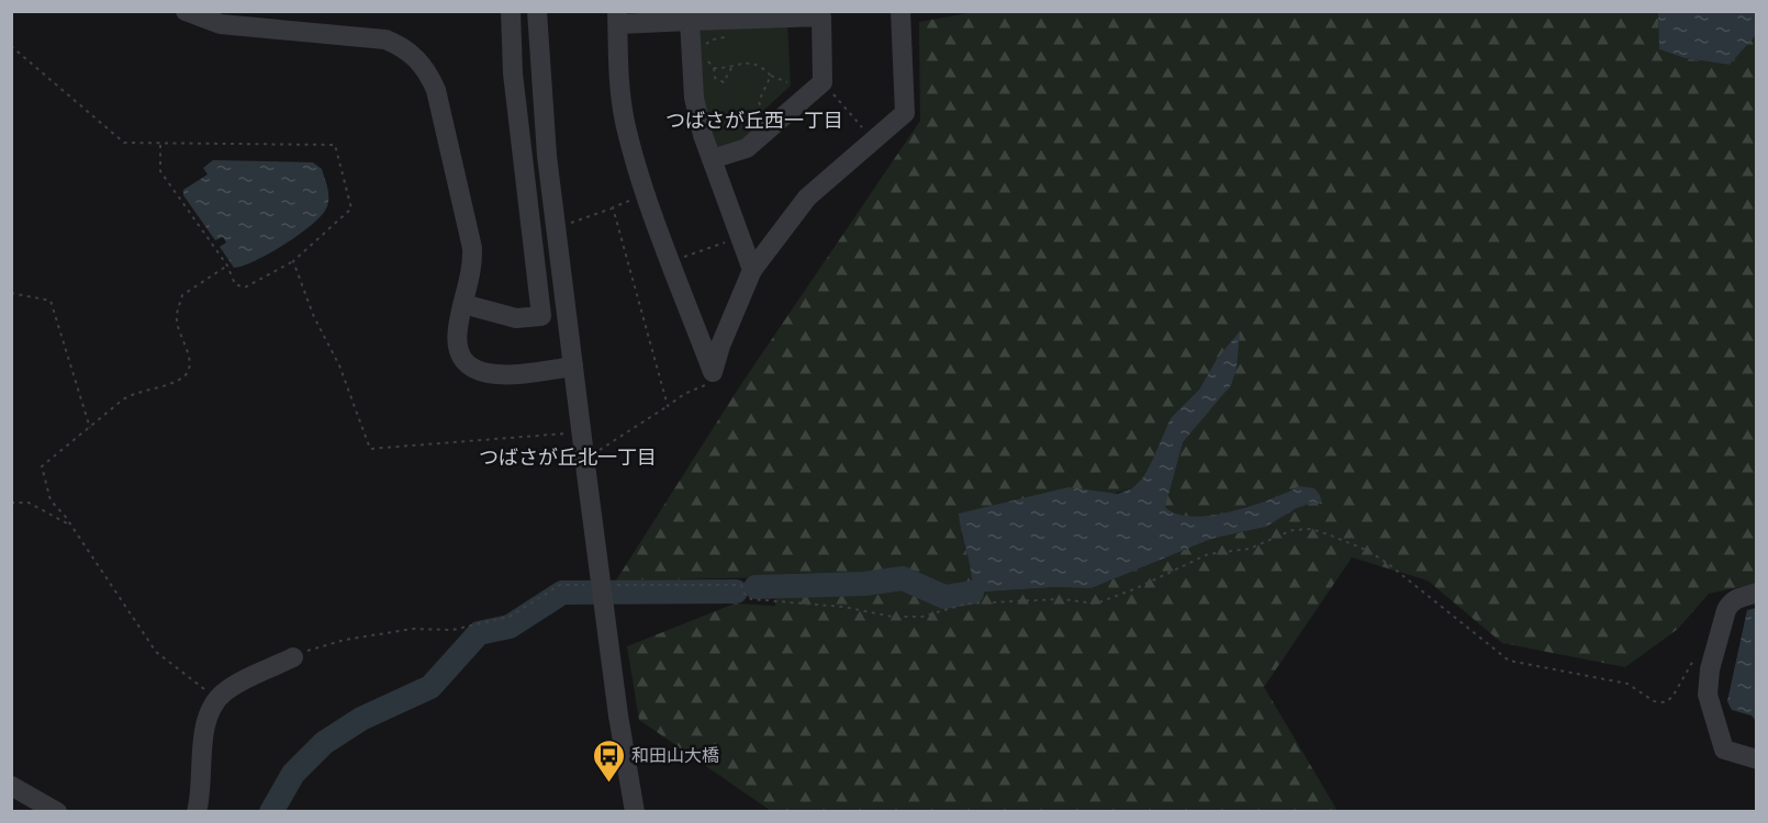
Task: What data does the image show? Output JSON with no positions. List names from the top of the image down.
{
  "districts": ["つばさが丘西一丁目", "つばさが丘北一丁目"],
  "places": {
    "bus stop": ["和田山大橋"]
  }
}
